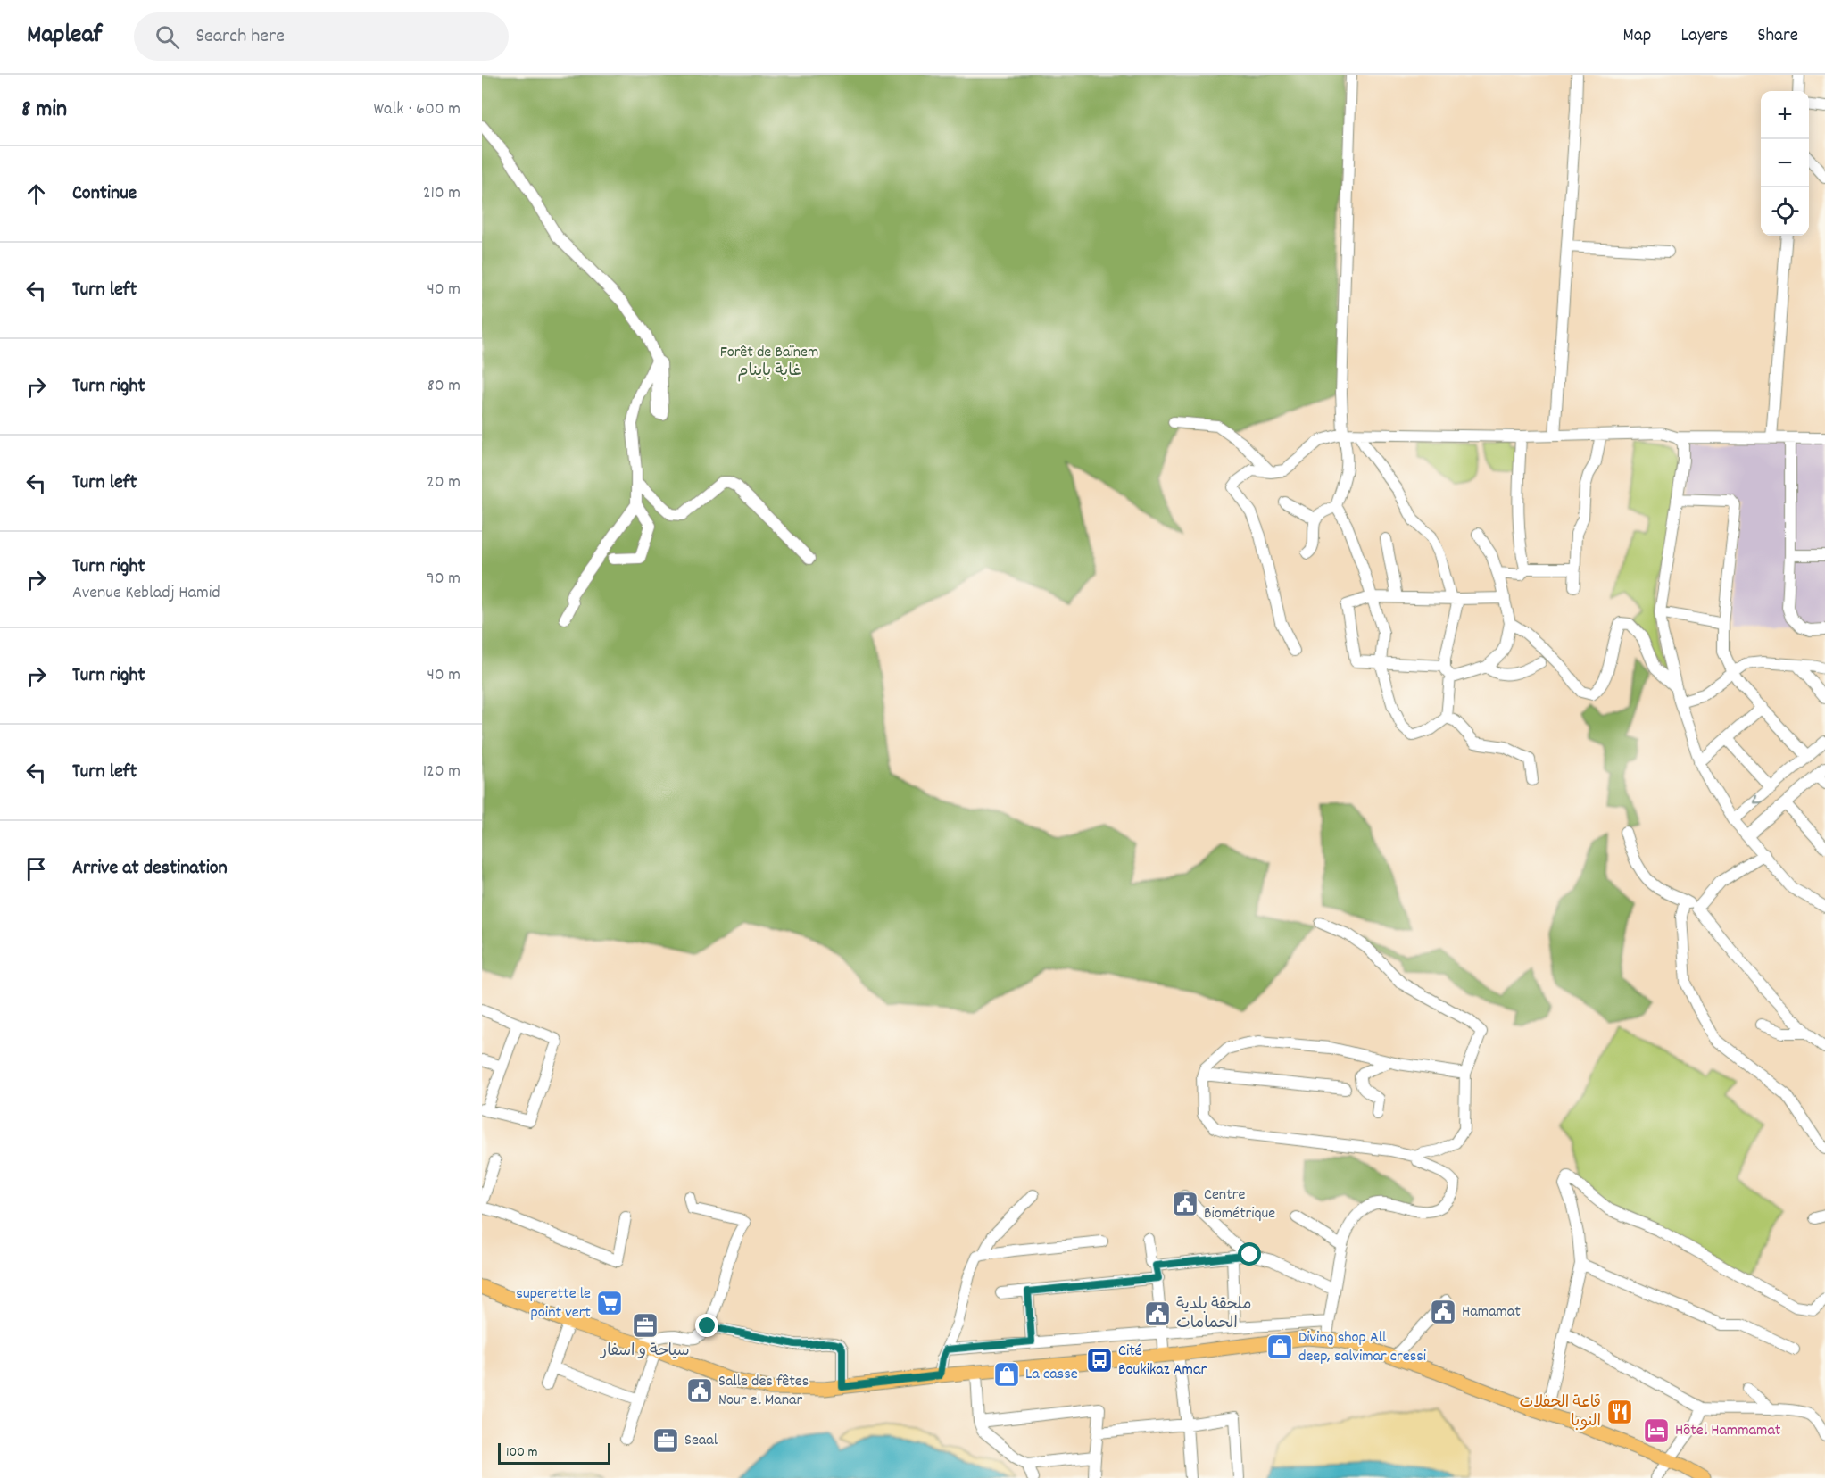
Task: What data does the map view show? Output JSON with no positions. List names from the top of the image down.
{
  "parks": ["Forêt de Baïnem غابة باينام"],
  "places": {
    "public building": [
      "Centre Biométrique",
      "Hamamat",
      "ملحقة بلدية الحمامات",
      "Salle des fêtes Nour el Manar"
    ],
    "supermarket": ["superette le point vert"],
    "office": ["سياحة و اسفار", "Seaal"],
    "shop": ["Diving shop All deep, salvimar cressi", "La casse"],
    "bus stop": ["Cité Boukikaz Amar"],
    "restaurant": ["قاعة الحفلات النوبا"],
    "hotel": ["Hôtel Hammamat"]
  },
  "scale_bar": "100 m",
  "page": {
    "header": "Mapleaf",
    "search": "Search here",
    "nav": ["Map", "Layers", "Share"],
    "heading": ["8 min", "Walk · 600 m"],
    "map_buttons": ["+", "−"],
    "list": [
      ["Continue", "210 m"],
      ["Turn left", "40 m"],
      ["Turn right", "80 m"],
      ["Turn left", "20 m"],
      ["Turn right", "Avenue Kebladj Hamid", "90 m"],
      ["Turn right", "40 m"],
      ["Turn left", "120 m"],
      "Arrive at destination"
    ],
    "scale": "100 m"
  }
}
